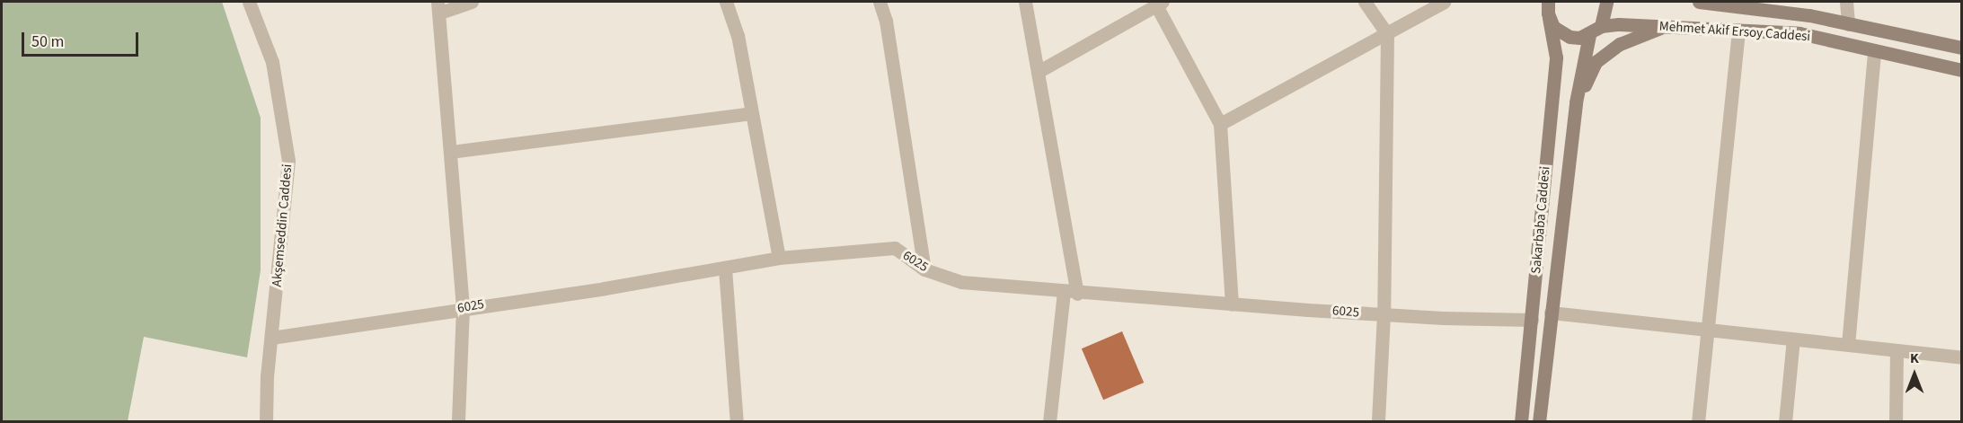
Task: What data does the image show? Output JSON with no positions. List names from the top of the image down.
{
  "streets": {
    "main road": ["Mehmet Akif Ersoy Caddesi", "Sakarbaba Caddesi"],
    "street": ["Akşemseddin Caddesi", "6025"]
  },
  "crossings": [
    ["Sakarbaba Caddesi", "6025"],
    ["Akşemseddin Caddesi", "6025"]
  ],
  "scale_bar": "50 m",
  "north": "top"
}
